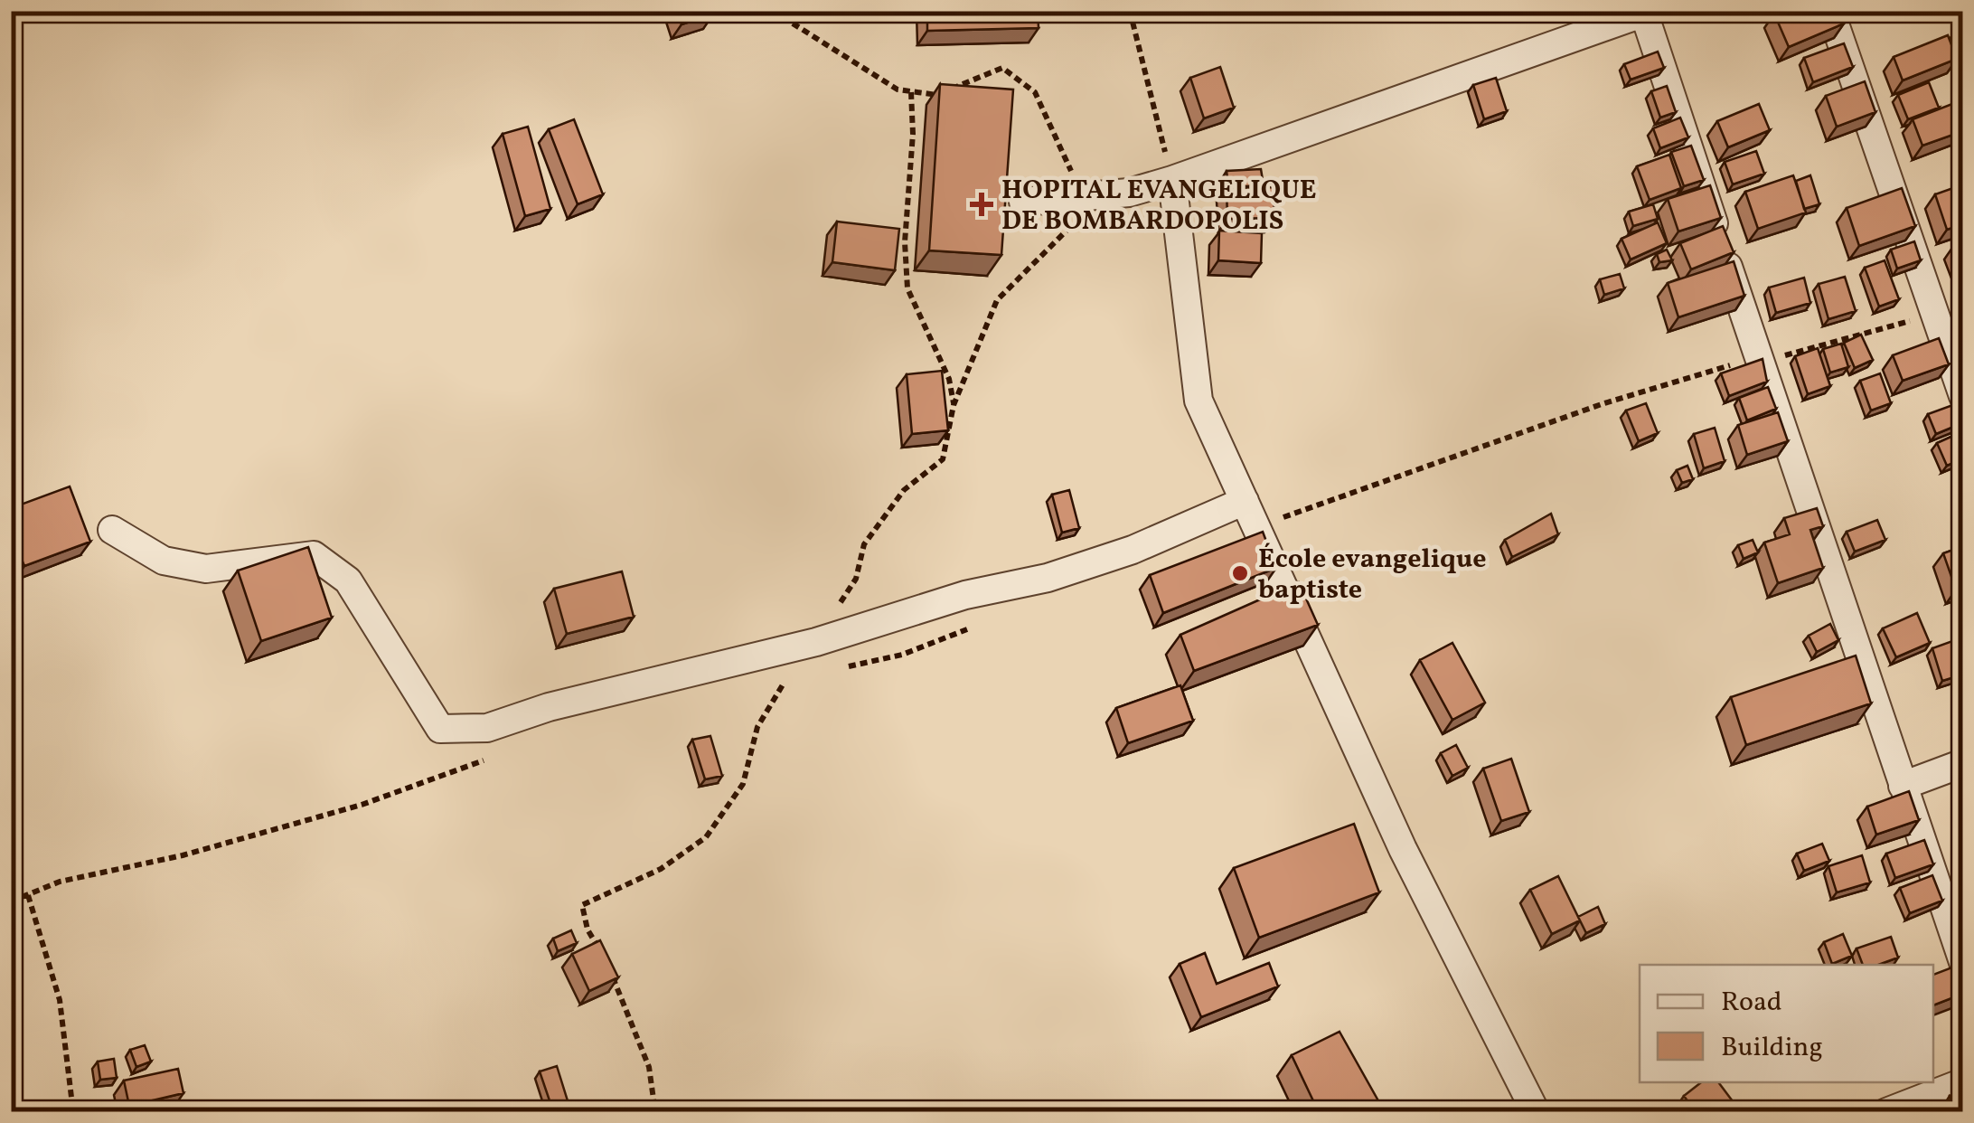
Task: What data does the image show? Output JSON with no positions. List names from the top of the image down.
{
  "places": {
    "health": ["HOPITAL EVANGELIQUE DE BOMBARDOPOLIS"],
    "other": ["École evangelique baptiste"]
  },
  "legend": ["Road", "Building"]
}
